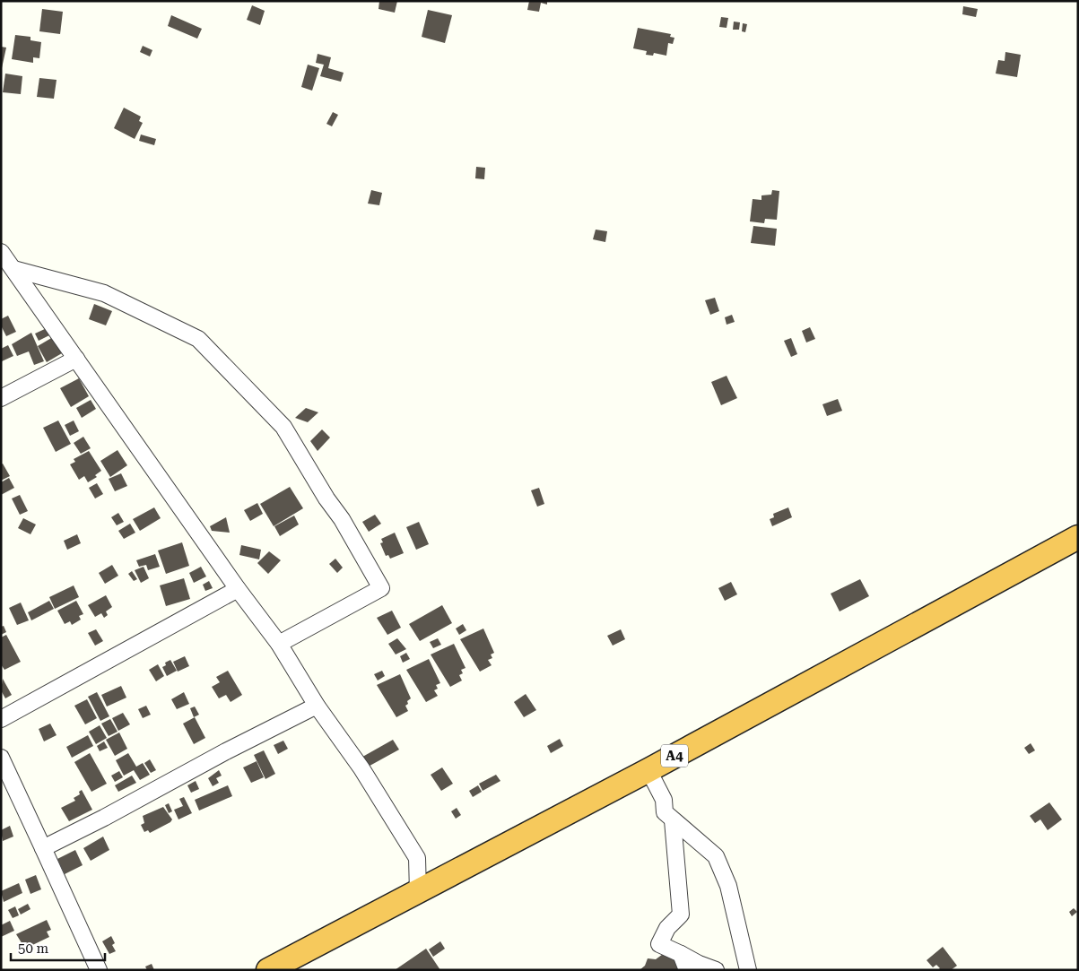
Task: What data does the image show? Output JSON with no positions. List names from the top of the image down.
{
  "streets": {
    "highway": ["A4"]
  },
  "scale_bar": "50 m"
}
